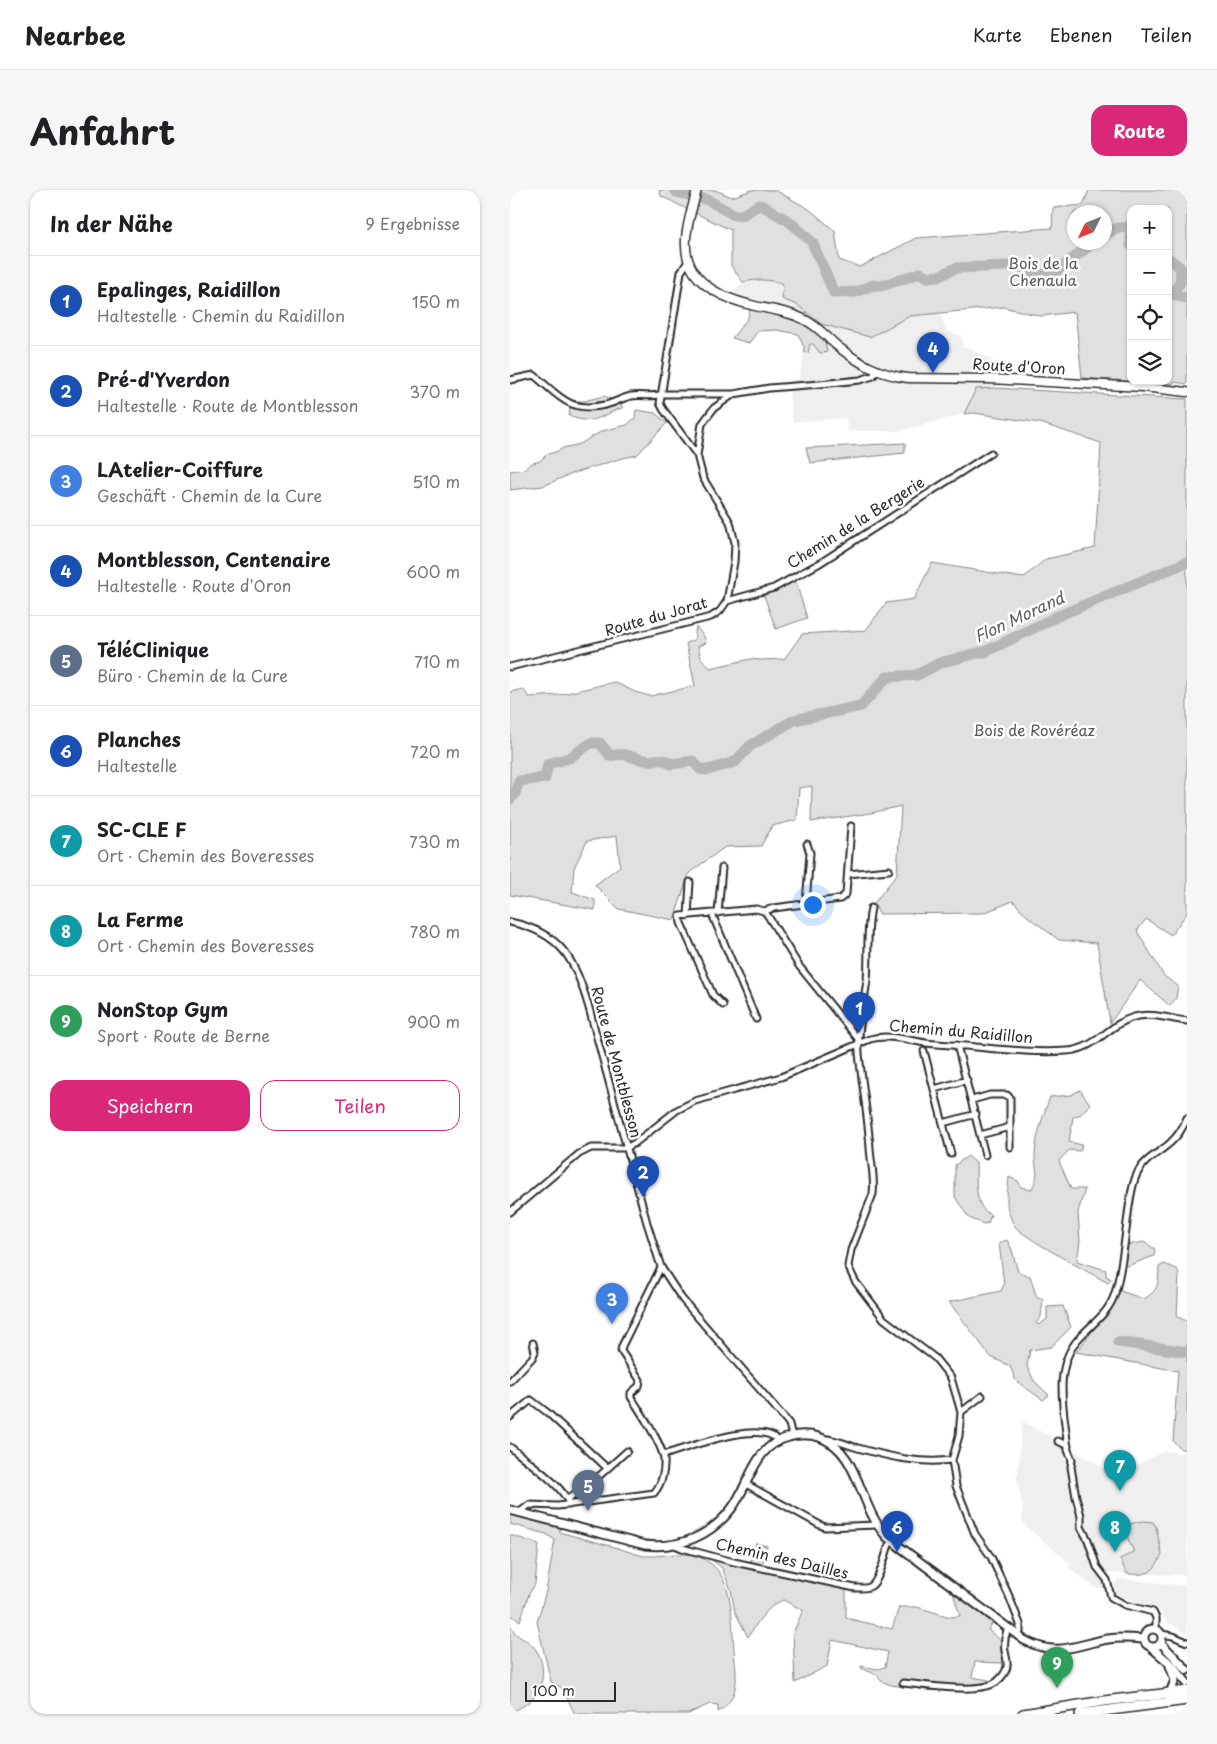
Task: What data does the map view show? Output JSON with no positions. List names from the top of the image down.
{
  "streets": {
    "main road": ["Route d'Oron"],
    "street": [
      "Chemin de la Bergerie",
      "Route du Jorat",
      "Chemin du Raidillon",
      "Route de Montblesson",
      "Chemin des Dailles"
    ]
  },
  "crossings": [
    ["Route d'Oron", "Route du Jorat"],
    ["Chemin de la Bergerie", "Route du Jorat"],
    ["Chemin du Raidillon", "Route de Montblesson"]
  ],
  "water": ["Flon Morand"],
  "parks": ["Bois de la Chenaula", "Bois de Rovéréaz"],
  "scale_bar": "100 m",
  "north": "bottom left",
  "page": {
    "header": "Nearbee",
    "nav": ["Karte", "Ebenen", "Teilen"],
    "title": "Anfahrt",
    "buttons": [
      "Route",
      ["Speichern", "Teilen"]
    ],
    "heading": ["In der Nähe", "9 Ergebnisse"],
    "map_buttons": ["+", "−"],
    "list": [
      {
        "mark": "1",
        "name": "Epalinges, Raidillon",
        "note": "Haltestelle · Chemin du Raidillon",
        "value": "150 m"
      },
      {
        "mark": "2",
        "name": "Pré-d'Yverdon",
        "note": "Haltestelle · Route de Montblesson",
        "value": "370 m"
      },
      {
        "mark": "3",
        "name": "LAtelier-Coiffure",
        "note": "Geschäft · Chemin de la Cure",
        "value": "510 m"
      },
      {
        "mark": "4",
        "name": "Montblesson, Centenaire",
        "note": "Haltestelle · Route d'Oron",
        "value": "600 m"
      },
      {
        "mark": "5",
        "name": "TéléClinique",
        "note": "Büro · Chemin de la Cure",
        "value": "710 m"
      },
      {
        "mark": "6",
        "name": "Planches",
        "note": "Haltestelle",
        "value": "720 m"
      },
      {
        "mark": "7",
        "name": "SC-CLE F",
        "note": "Ort · Chemin des Boveresses",
        "value": "730 m"
      },
      {
        "mark": "8",
        "name": "La Ferme",
        "note": "Ort · Chemin des Boveresses",
        "value": "780 m"
      },
      {
        "mark": "9",
        "name": "NonStop Gym",
        "note": "Sport · Route de Berne",
        "value": "900 m"
      }
    ],
    "pins": [
      "4",
      "1",
      "2",
      "3",
      "7",
      "5",
      "6",
      "8",
      "9"
    ],
    "scale": "100 m"
  }
}
